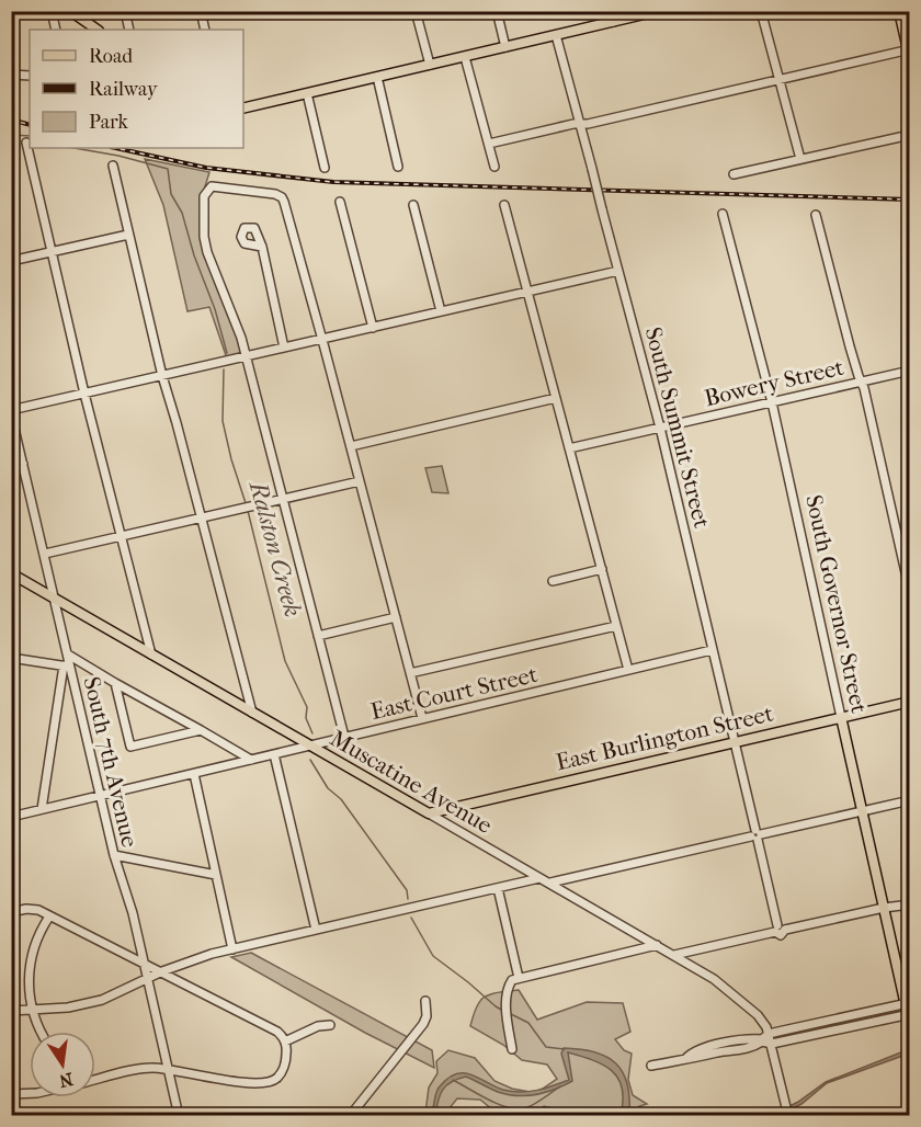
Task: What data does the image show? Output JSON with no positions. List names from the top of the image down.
{
  "streets": {
    "main road": ["South Governor Street", "East Burlington Street", "Muscatine Avenue"],
    "street": [
      "Bowery Street",
      "South Summit Street",
      "East Court Street",
      "South 7th Avenue"
    ]
  },
  "crossings": [
    ["Bowery Street", "South Summit Street"],
    ["Bowery Street", "South Governor Street"],
    ["South Summit Street", "East Court Street"],
    ["South Summit Street", "East Burlington Street"],
    ["South Governor Street", "East Burlington Street"],
    ["East Court Street", "South 7th Avenue"],
    ["East Court Street", "Muscatine Avenue"],
    ["East Burlington Street", "Muscatine Avenue"],
    ["South 7th Avenue", "Muscatine Avenue"]
  ],
  "water": ["Ralston Creek"],
  "legend": ["Road", "Railway", "Park"],
  "north": "bottom"
}
